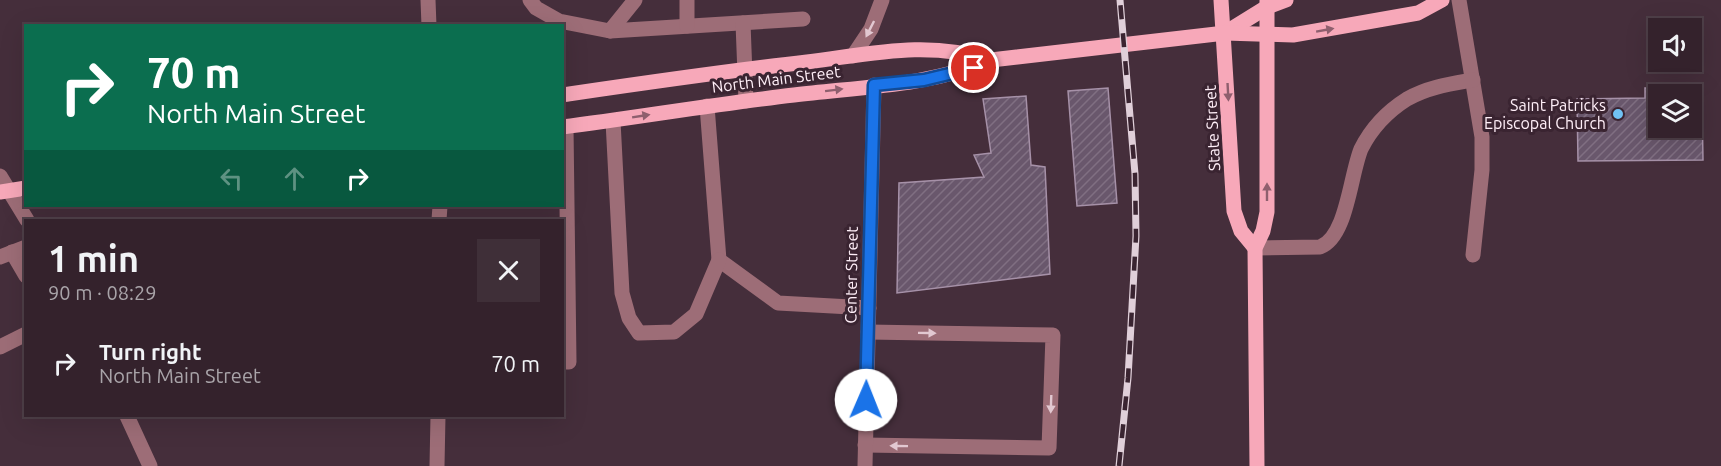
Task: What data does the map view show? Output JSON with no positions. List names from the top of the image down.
{
  "streets": {
    "main road": ["North Main Street", "State Street"],
    "street": ["Center Street"]
  },
  "crossings": [
    ["North Main Street", "State Street"],
    ["North Main Street", "Center Street"]
  ],
  "places": ["Saint Patricks Episcopal Church"],
  "page": {
    "turn": ["70 m", "North Main Street"],
    "heading": ["1 min", "90 m · 08:29"],
    "list": [
      {
        "name": "Turn right",
        "note": "North Main Street",
        "value": "70 m"
      }
    ]
  }
}
